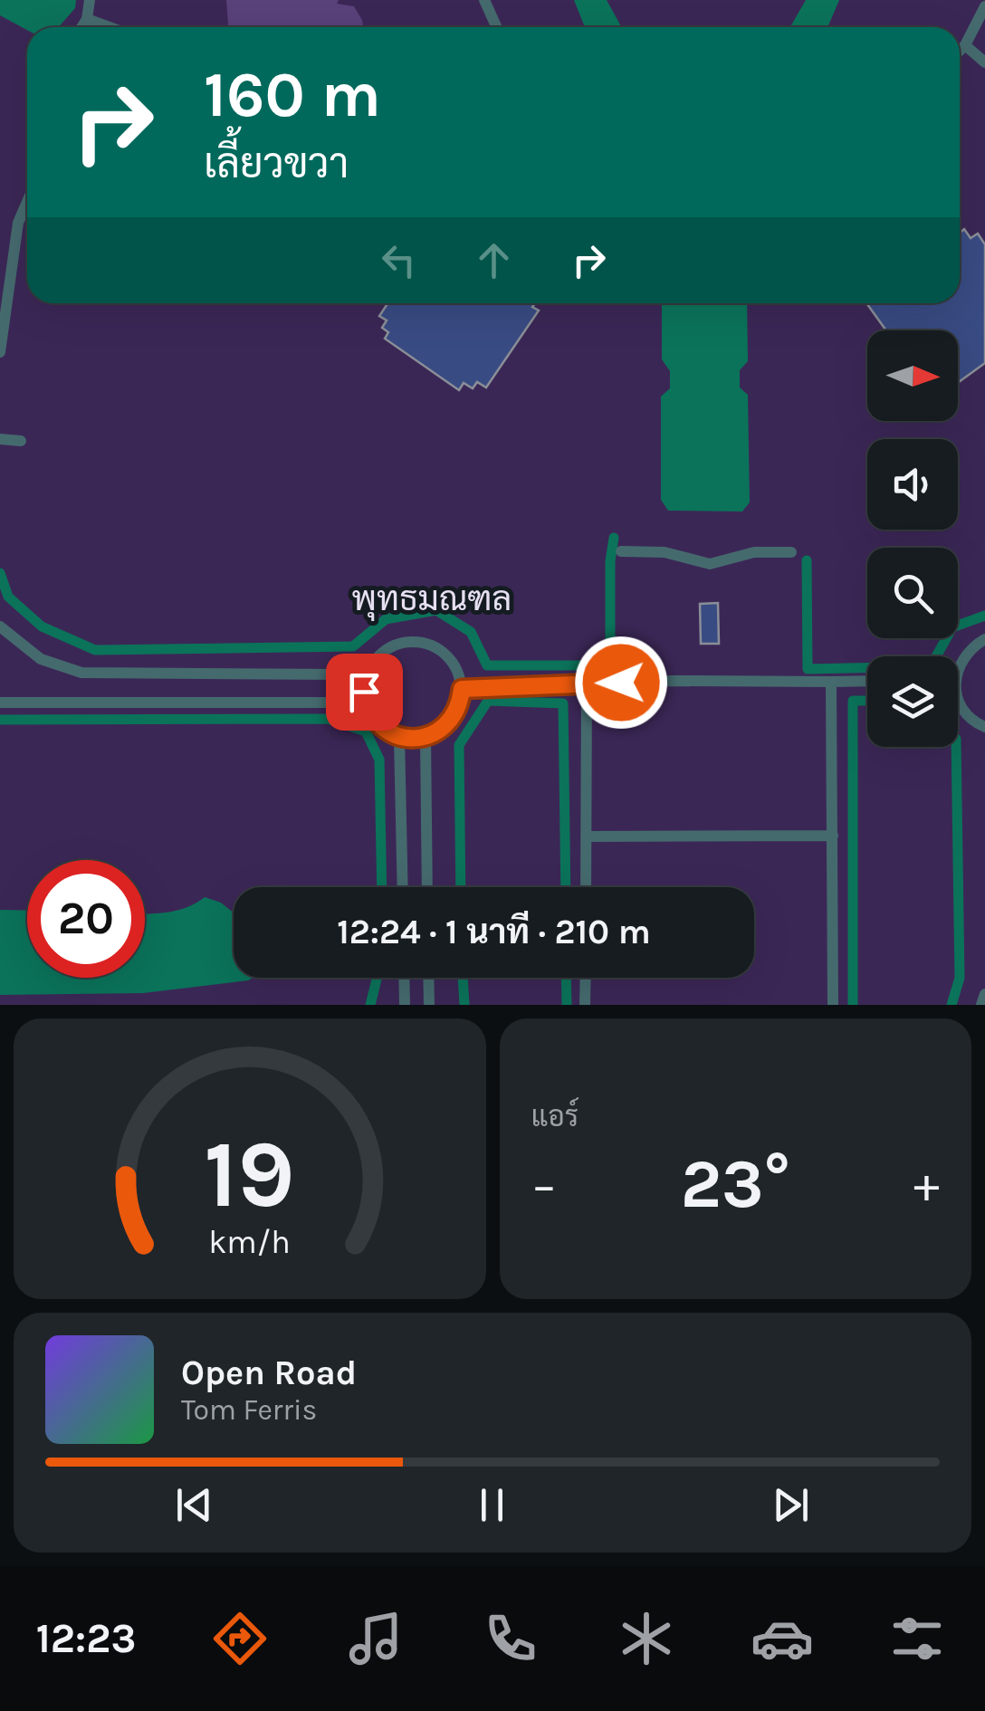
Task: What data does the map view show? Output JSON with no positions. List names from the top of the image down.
{
  "parks": ["พุทธมณฑล"],
  "north": "right",
  "page": {
    "turn": ["160 m", "เลี้ยวขวา"],
    "limit": "20",
    "trip": "12:24 · 1 นาที · 210 m",
    "tile": "แอร์",
    "heat": ["−", "23°", "+"],
    "song": ["Open Road", "Tom Ferris"],
    "tabs": "12:23",
    "gauge": ["19", "km/h"]
  }
}
